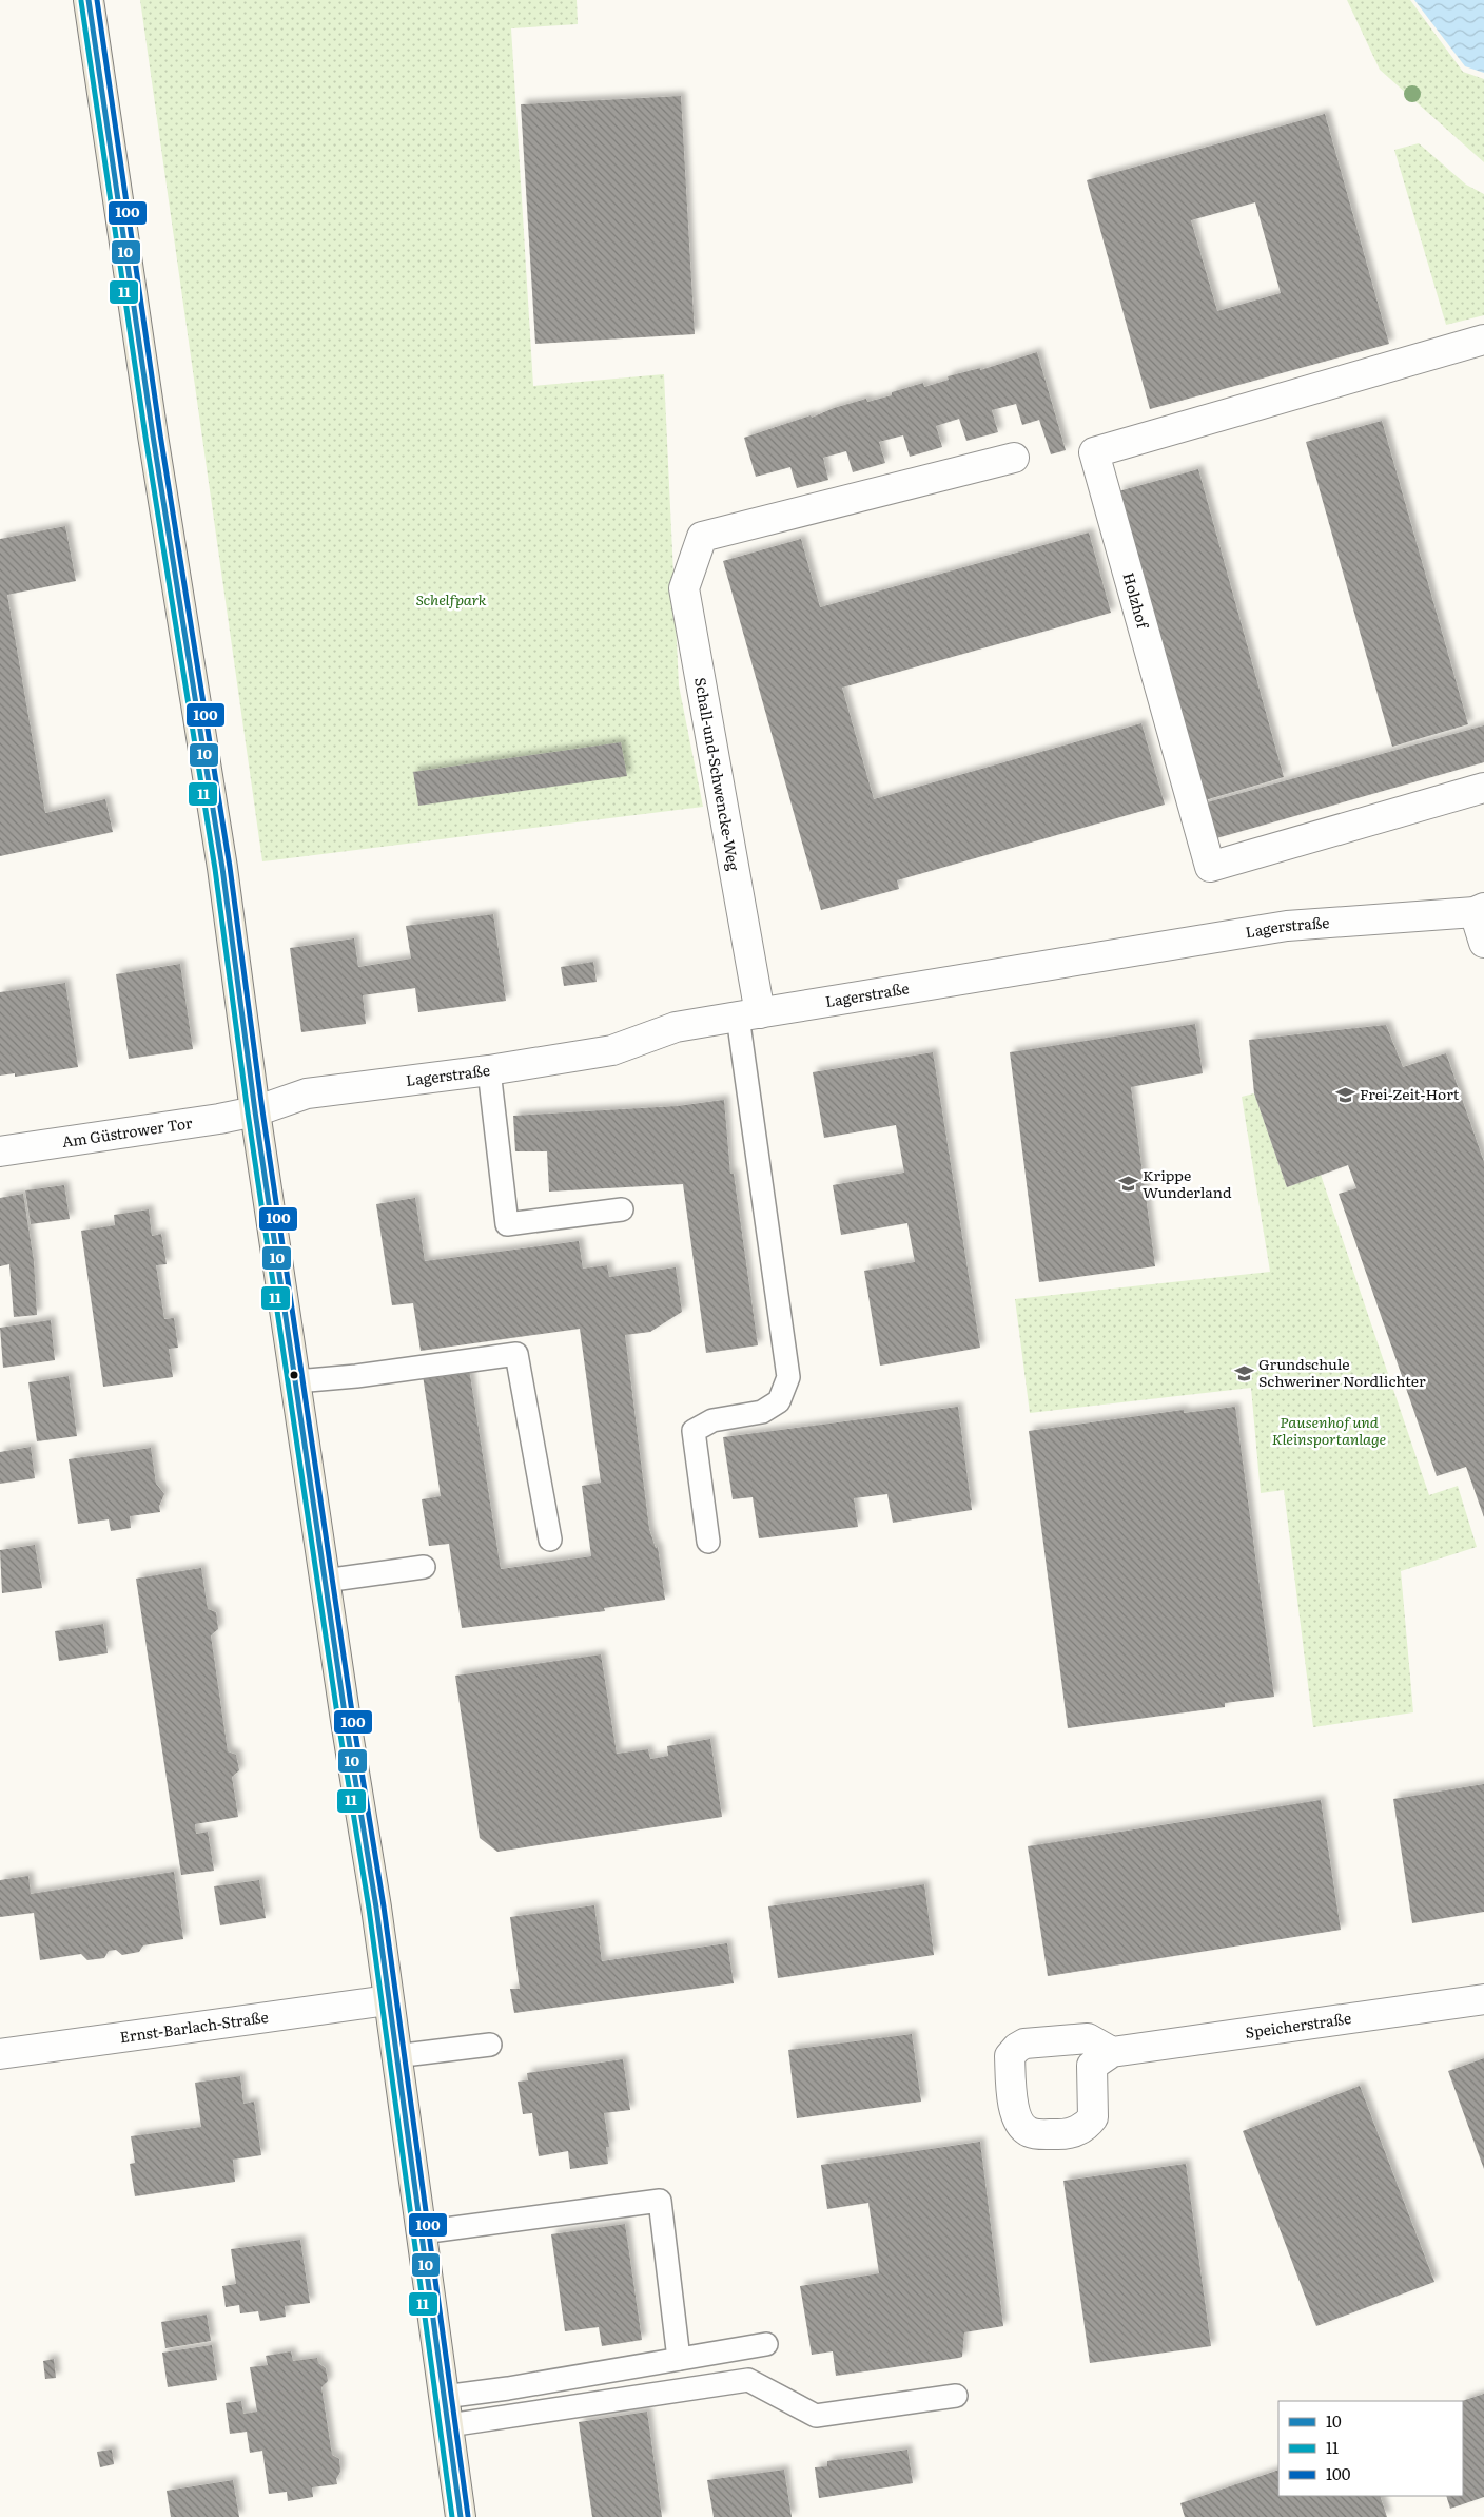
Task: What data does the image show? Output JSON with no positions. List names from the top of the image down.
{
  "streets": {
    "street": [
      "Holzhof",
      "Schall-und-Schwencke-Weg",
      "Lagerstraße",
      "Am Güstrower Tor",
      "Speicherstraße",
      "Ernst-Barlach-Straße"
    ]
  },
  "crossings": [
    ["Schall-und-Schwencke-Weg", "Lagerstraße"],
    ["Lagerstraße", "Am Güstrower Tor"]
  ],
  "parks": ["Schelfpark", "Pausenhof und Kleinsportanlage"],
  "places": {
    "school or university": ["Frei-Zeit-Hort", "Krippe Wunderland", "Grundschule Schweriner Nordlichter"]
  },
  "lines": ["transit line 10", "transit line 100", "transit line 11"],
  "legend": ["10", "11", "100"]
}
